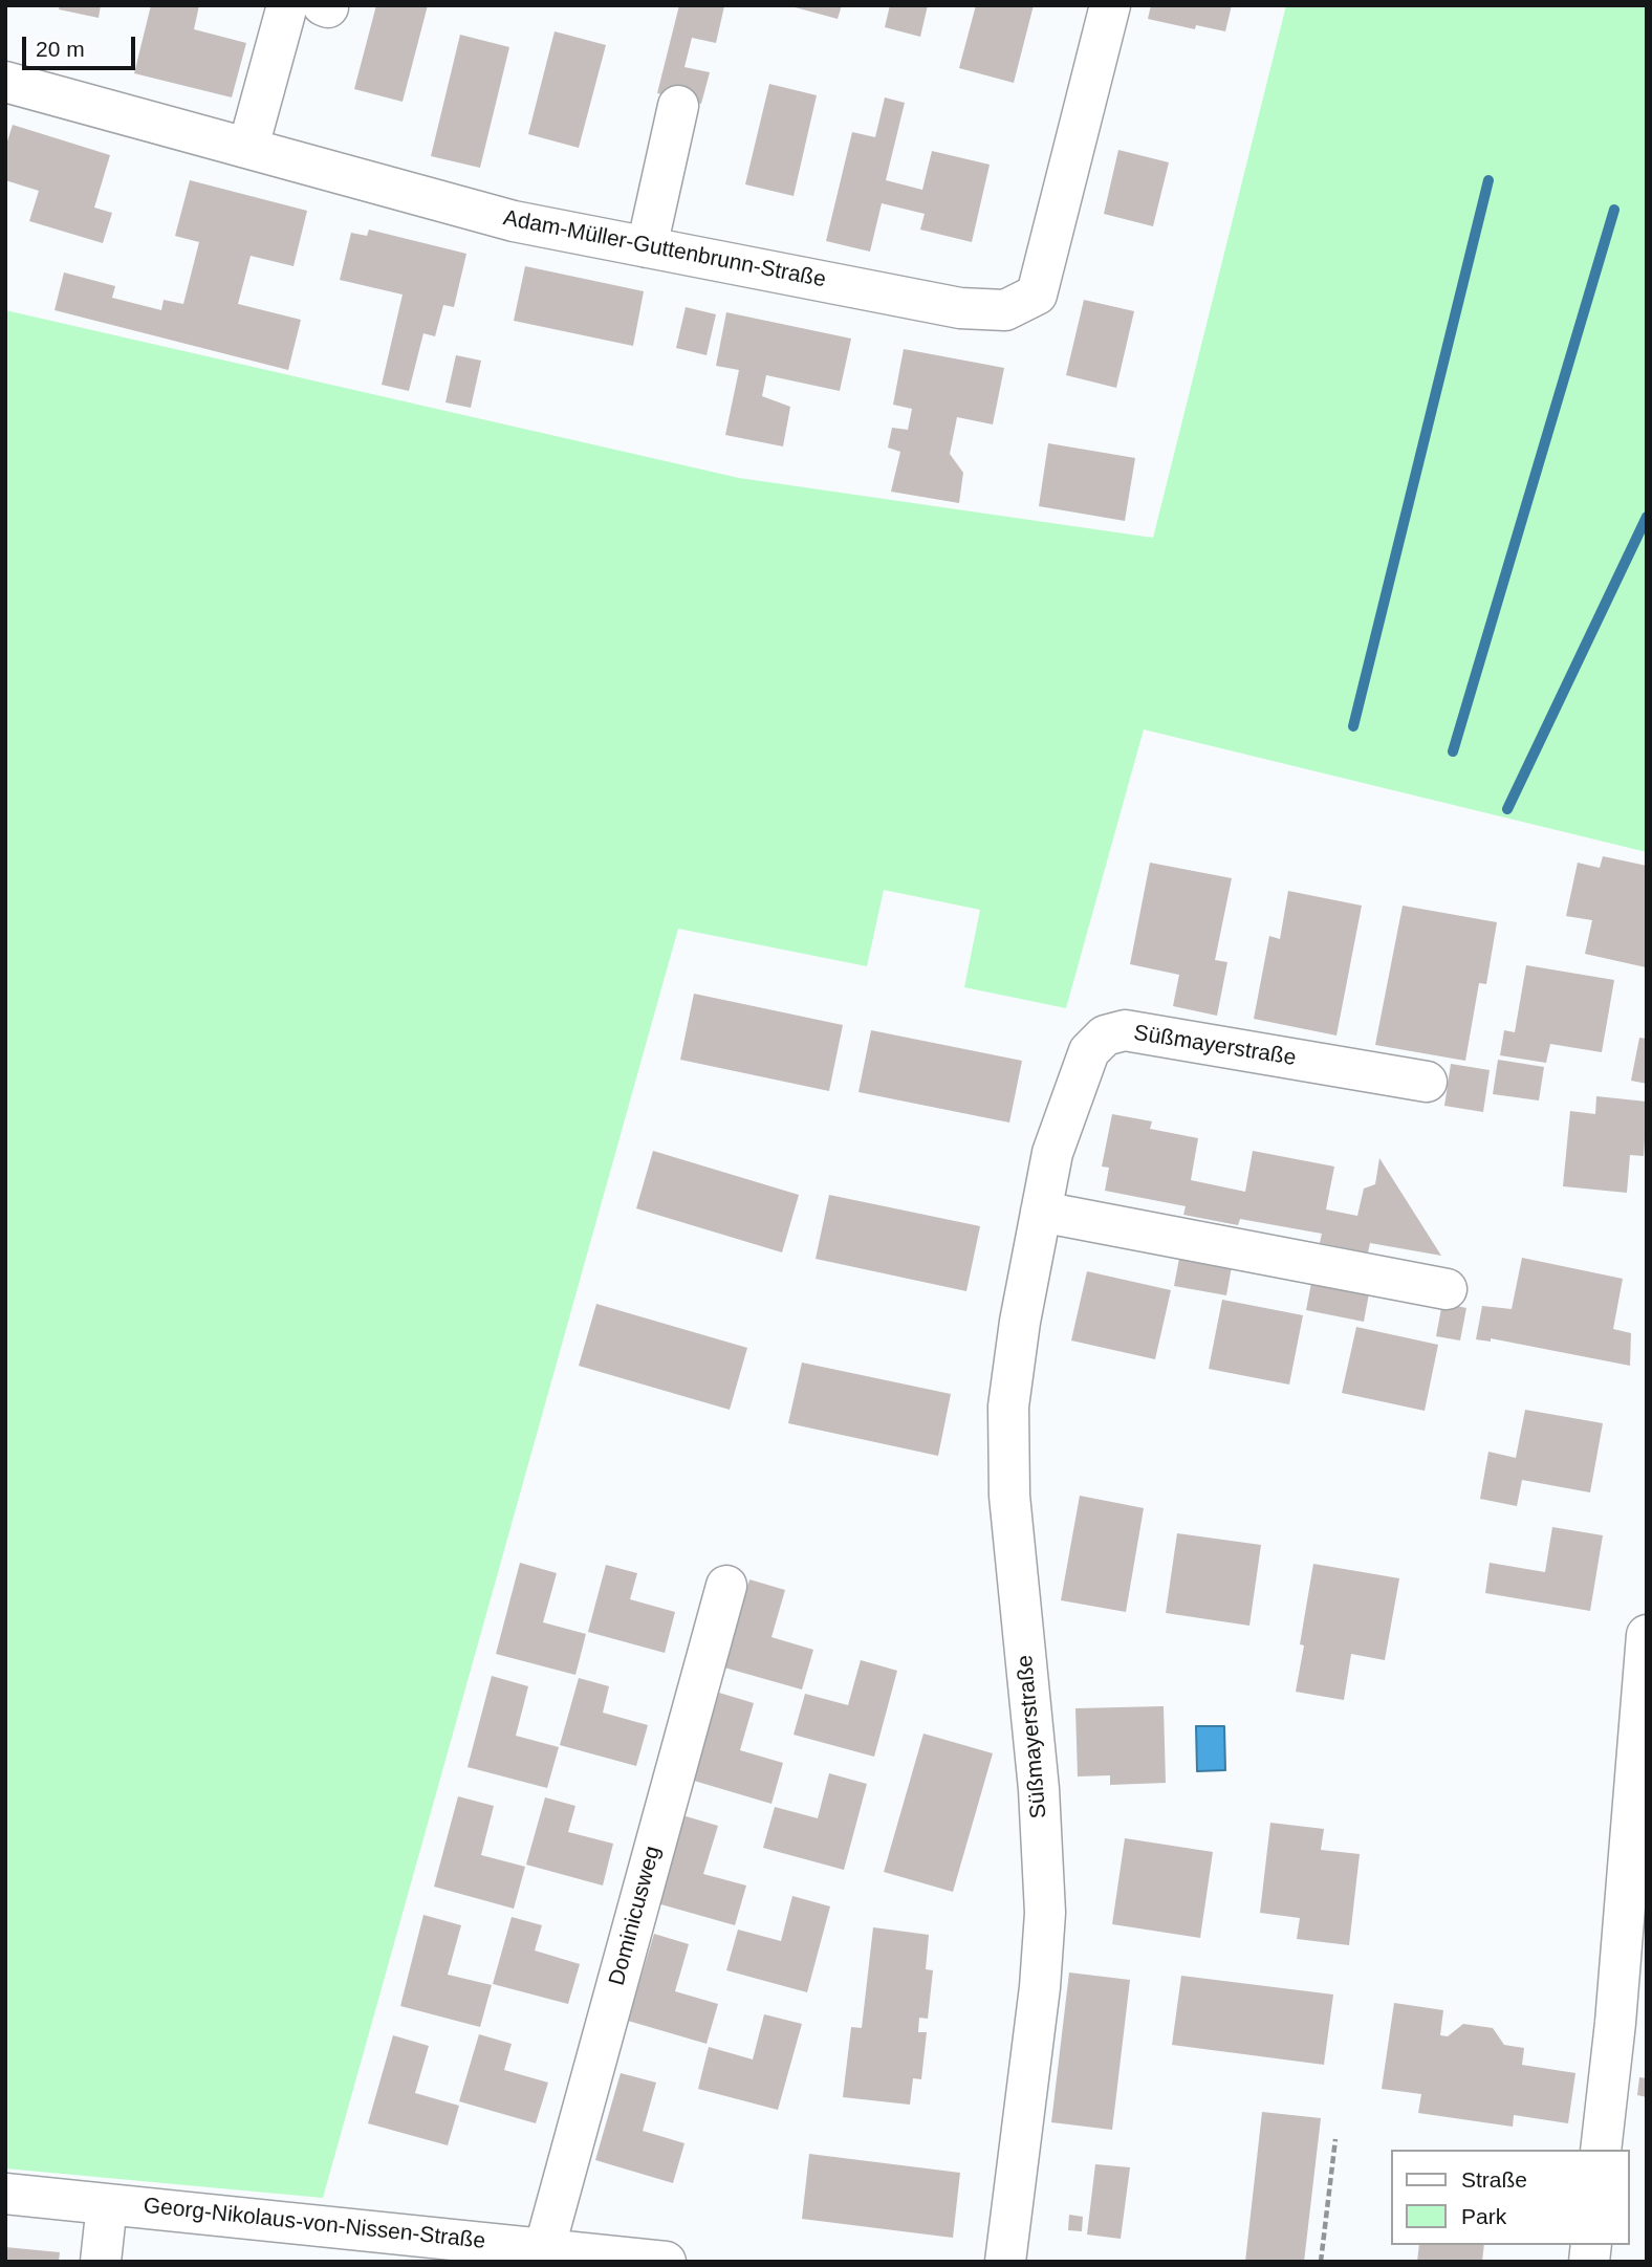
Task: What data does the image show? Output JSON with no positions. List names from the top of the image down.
{
  "streets": {
    "street": [
      "Adam-Müller-Guttenbrunn-Straße",
      "Süßmayerstraße",
      "Dominicusweg",
      "Georg-Nikolaus-von-Nissen-Straße"
    ]
  },
  "crossings": [
    ["Dominicusweg", "Georg-Nikolaus-von-Nissen-Straße"]
  ],
  "legend": ["Straße", "Park"],
  "scale_bar": "20 m"
}
